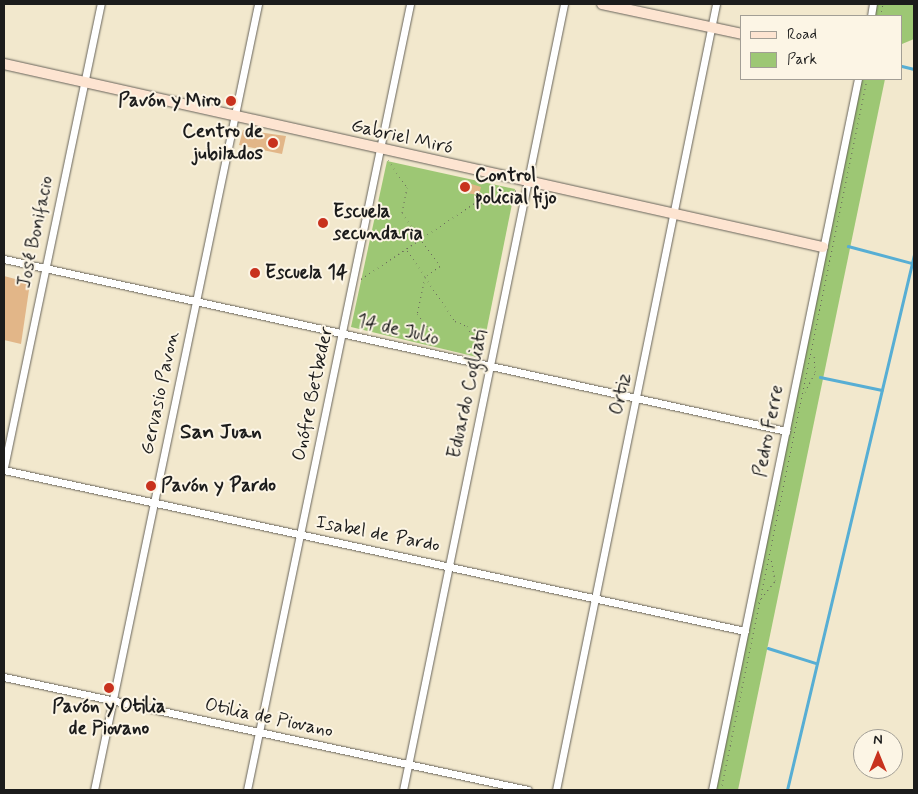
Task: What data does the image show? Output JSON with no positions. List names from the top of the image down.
{
  "streets": {
    "street": [
      "Gabriel Miró",
      "José Bonifacio",
      "14 de Julio",
      "Gervasio Pavon",
      "Onófre Betbeder",
      "Eduardo Cogliati",
      "Ortiz",
      "Pedro Ferre",
      "Isabel de Pardo",
      "Otilia de Piovano"
    ]
  },
  "crossings": [
    ["Gabriel Miró", "José Bonifacio"],
    ["Gabriel Miró", "Gervasio Pavon"],
    ["Gabriel Miró", "Onófre Betbeder"],
    ["Gabriel Miró", "Eduardo Cogliati"],
    ["Gabriel Miró", "Ortiz"],
    ["Gabriel Miró", "Pedro Ferre"],
    ["José Bonifacio", "14 de Julio"],
    ["José Bonifacio", "Isabel de Pardo"],
    ["14 de Julio", "Gervasio Pavon"],
    ["14 de Julio", "Onófre Betbeder"],
    ["14 de Julio", "Eduardo Cogliati"],
    ["14 de Julio", "Ortiz"],
    ["14 de Julio", "Pedro Ferre"],
    ["Gervasio Pavon", "Isabel de Pardo"],
    ["Gervasio Pavon", "Otilia de Piovano"],
    ["Onófre Betbeder", "Isabel de Pardo"],
    ["Onófre Betbeder", "Otilia de Piovano"],
    ["Eduardo Cogliati", "Isabel de Pardo"],
    ["Eduardo Cogliati", "Otilia de Piovano"],
    ["Ortiz", "Isabel de Pardo"],
    ["Pedro Ferre", "Isabel de Pardo"]
  ],
  "districts": ["San Juan"],
  "places": [
    "Pavón y Miro",
    "Centro de jubilados",
    "Control policial fijo",
    "Escuela secundaria",
    "Escuela 14",
    "Pavón y Pardo",
    "Pavón y Otilia de Piovano"
  ],
  "legend": ["Road", "Park"],
  "north": "top"
}
